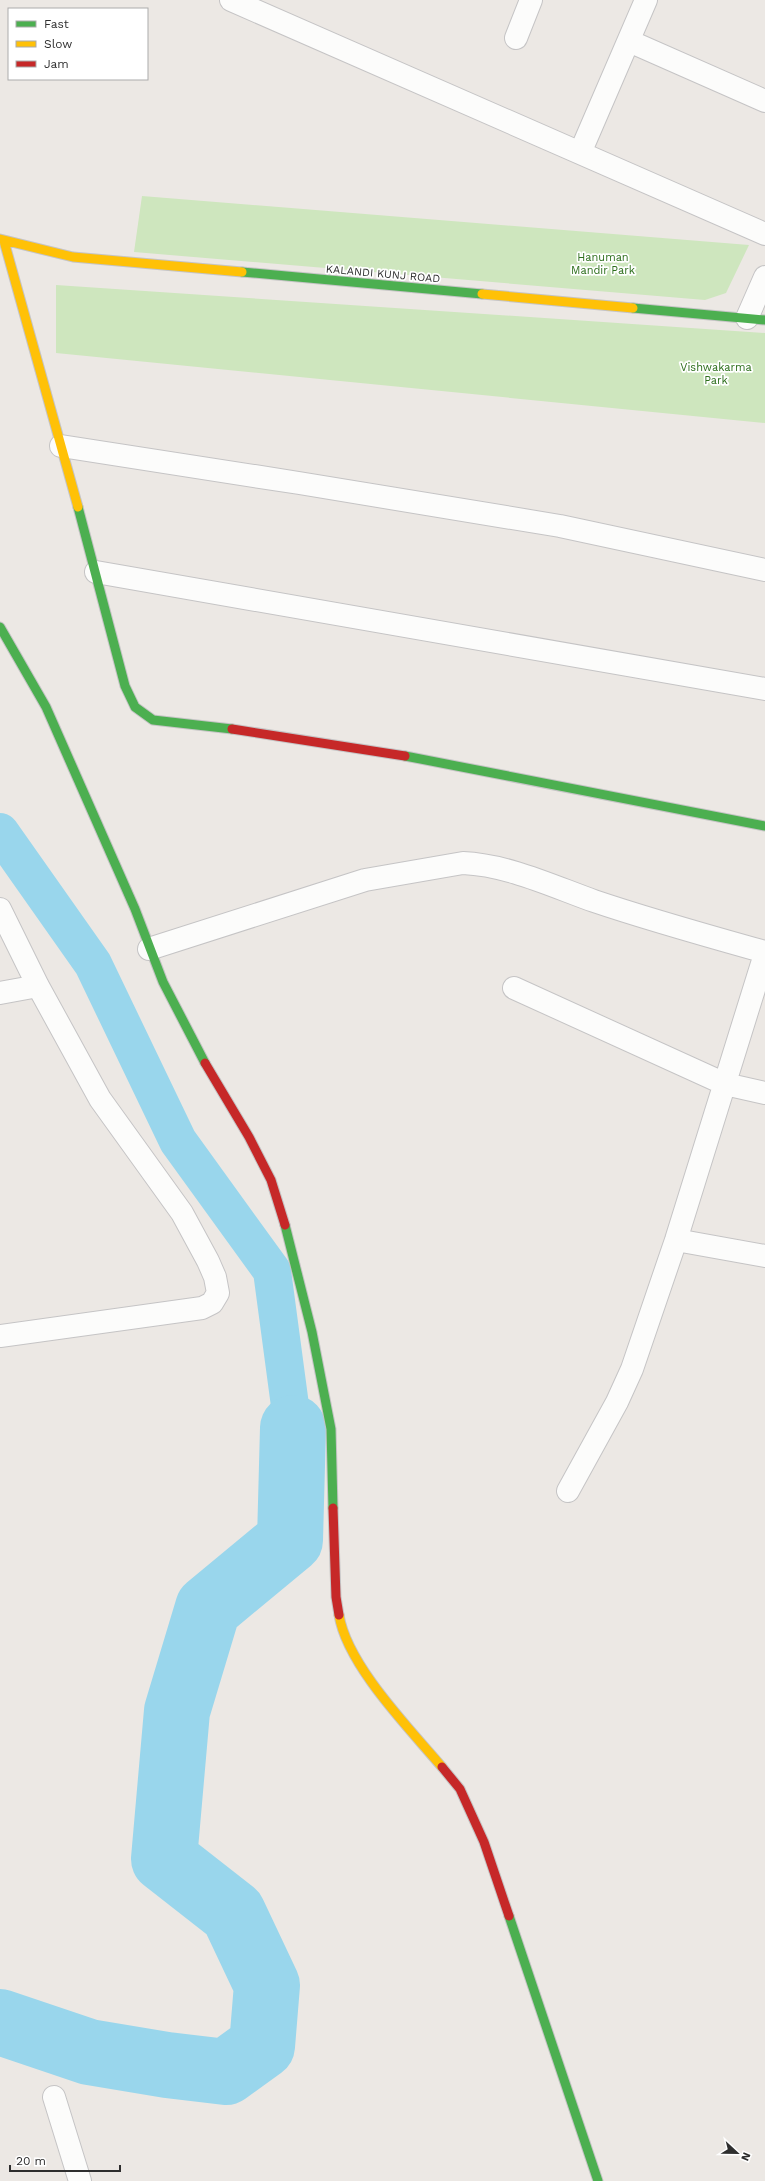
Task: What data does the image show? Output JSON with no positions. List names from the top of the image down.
{
  "streets": {
    "street": ["KALANDI KUNJ ROAD"]
  },
  "parks": ["Hanuman Mandir Park", "Vishwakarma Park"],
  "legend": ["Fast", "Slow", "Jam"],
  "scale_bar": "20 m",
  "north": "right"
}
